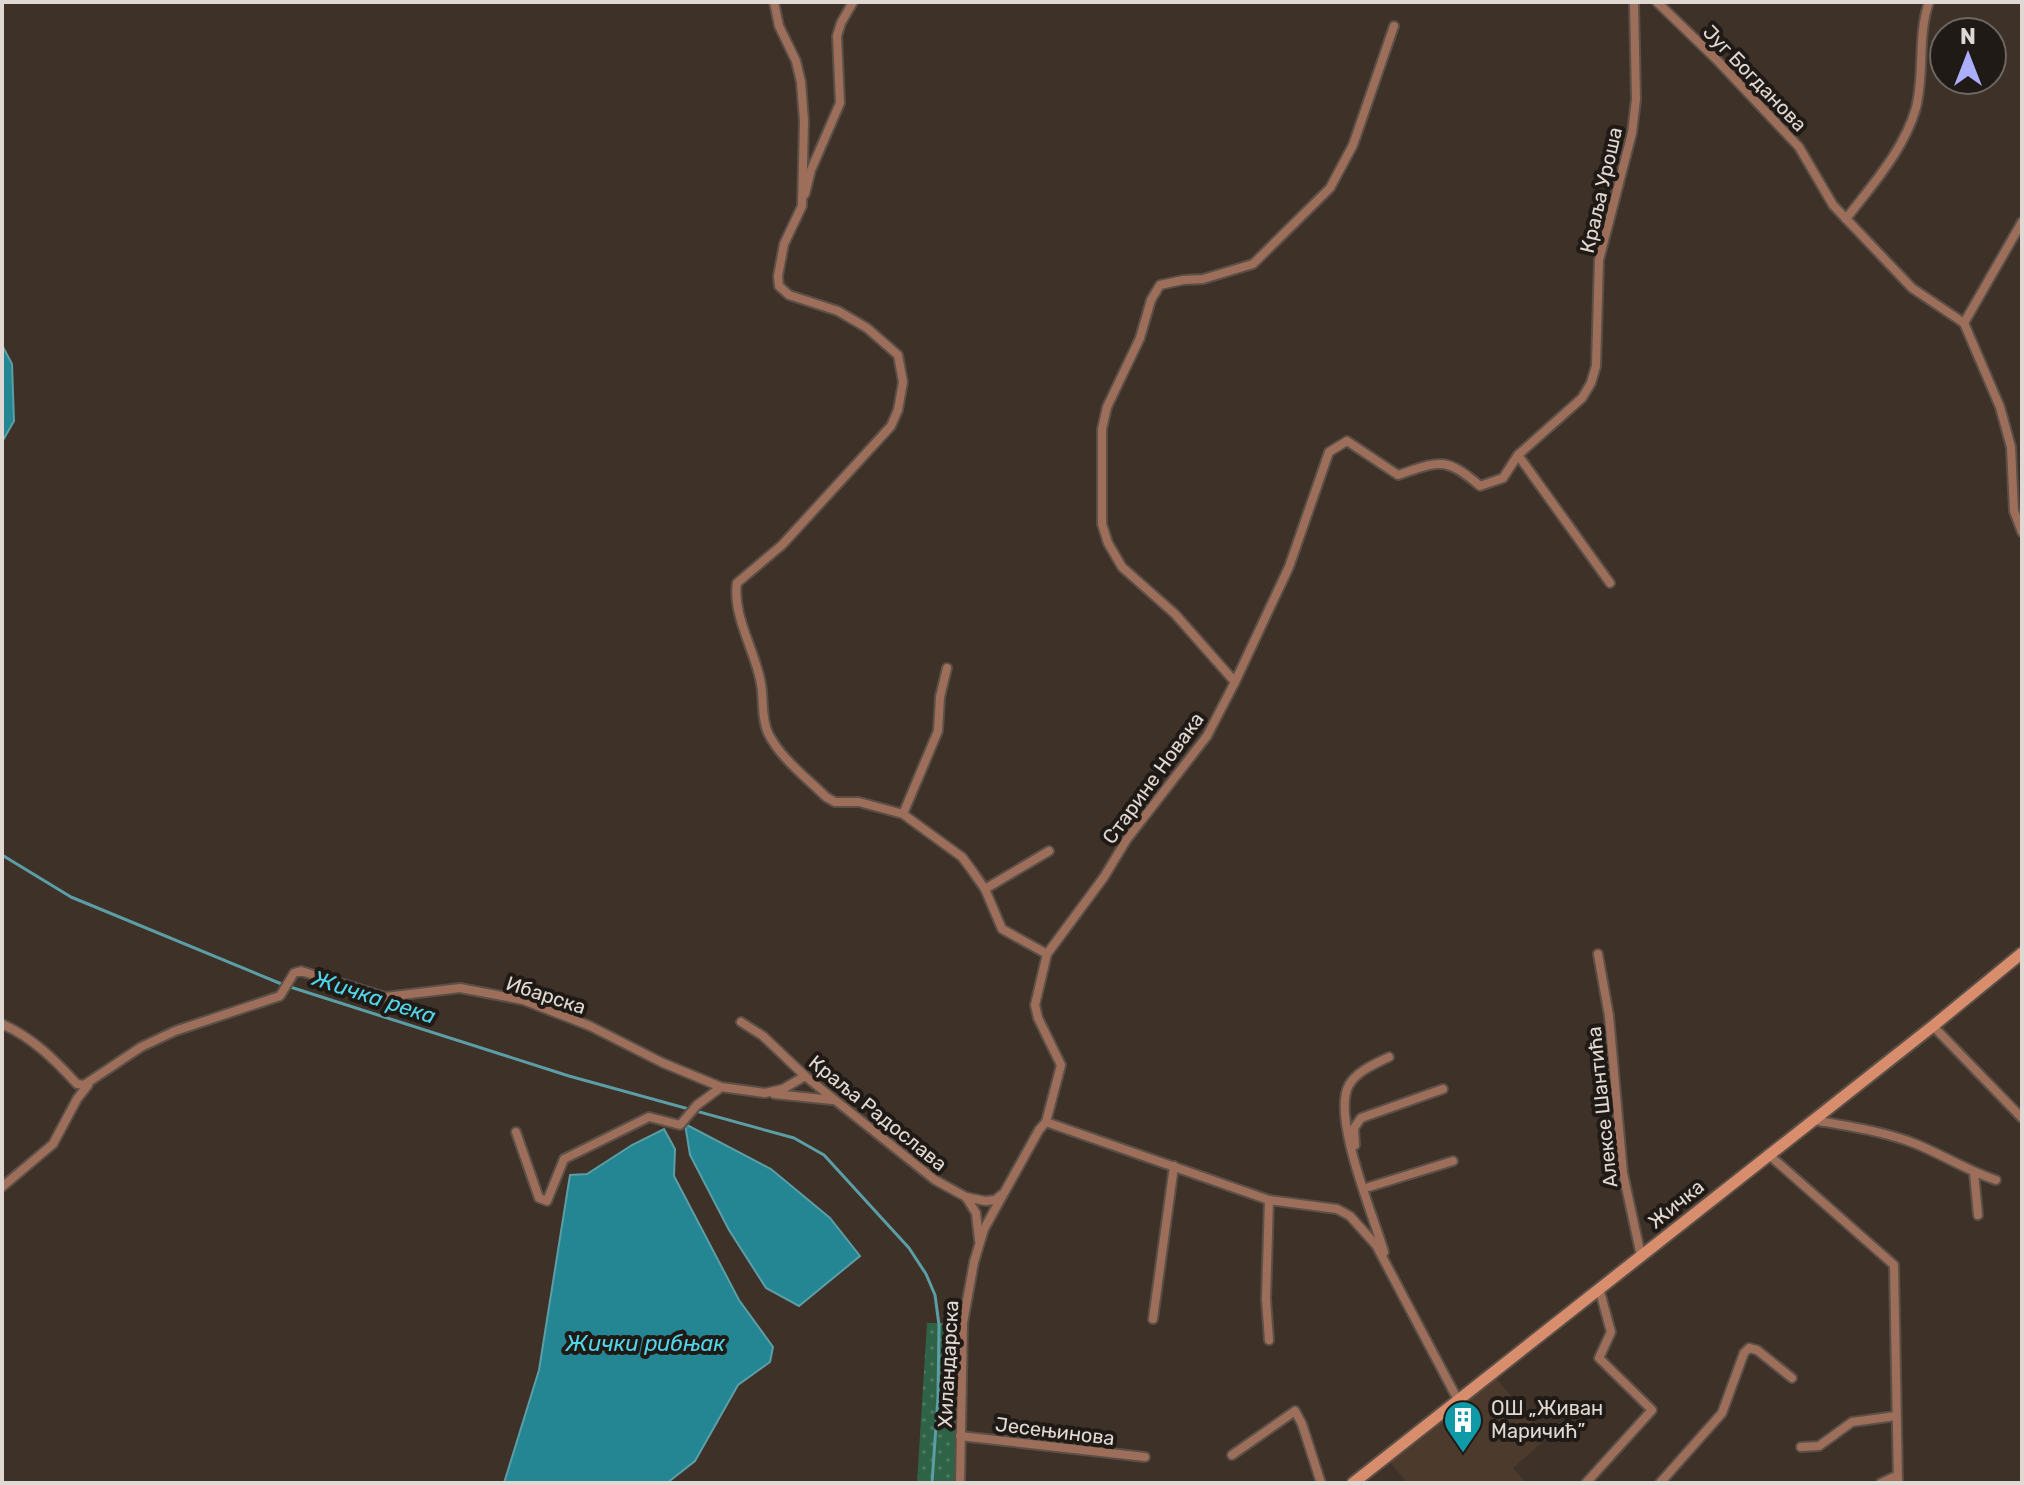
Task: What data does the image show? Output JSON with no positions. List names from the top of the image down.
{
  "streets": {
    "main road": ["Жичка"],
    "street": [
      "Југ Богданова",
      "Краља Уроша",
      "Старине Новака",
      "Ибарска",
      "Алексе Шантића",
      "Краља Радослава",
      "Хиландарска",
      "Јесењинова"
    ]
  },
  "crossings": [
    ["Краља Уроша", "Старине Новака"],
    ["Старине Новака", "Хиландарска"],
    ["Ибарска", "Краља Радослава"],
    ["Алексе Шантића", "Жичка"],
    ["Хиландарска", "Јесењинова"]
  ],
  "water": ["Жичка река", "Жички рибњак"],
  "places": {
    "building": ["ОШ „Живан Маричић”"]
  },
  "north": "top"
}
